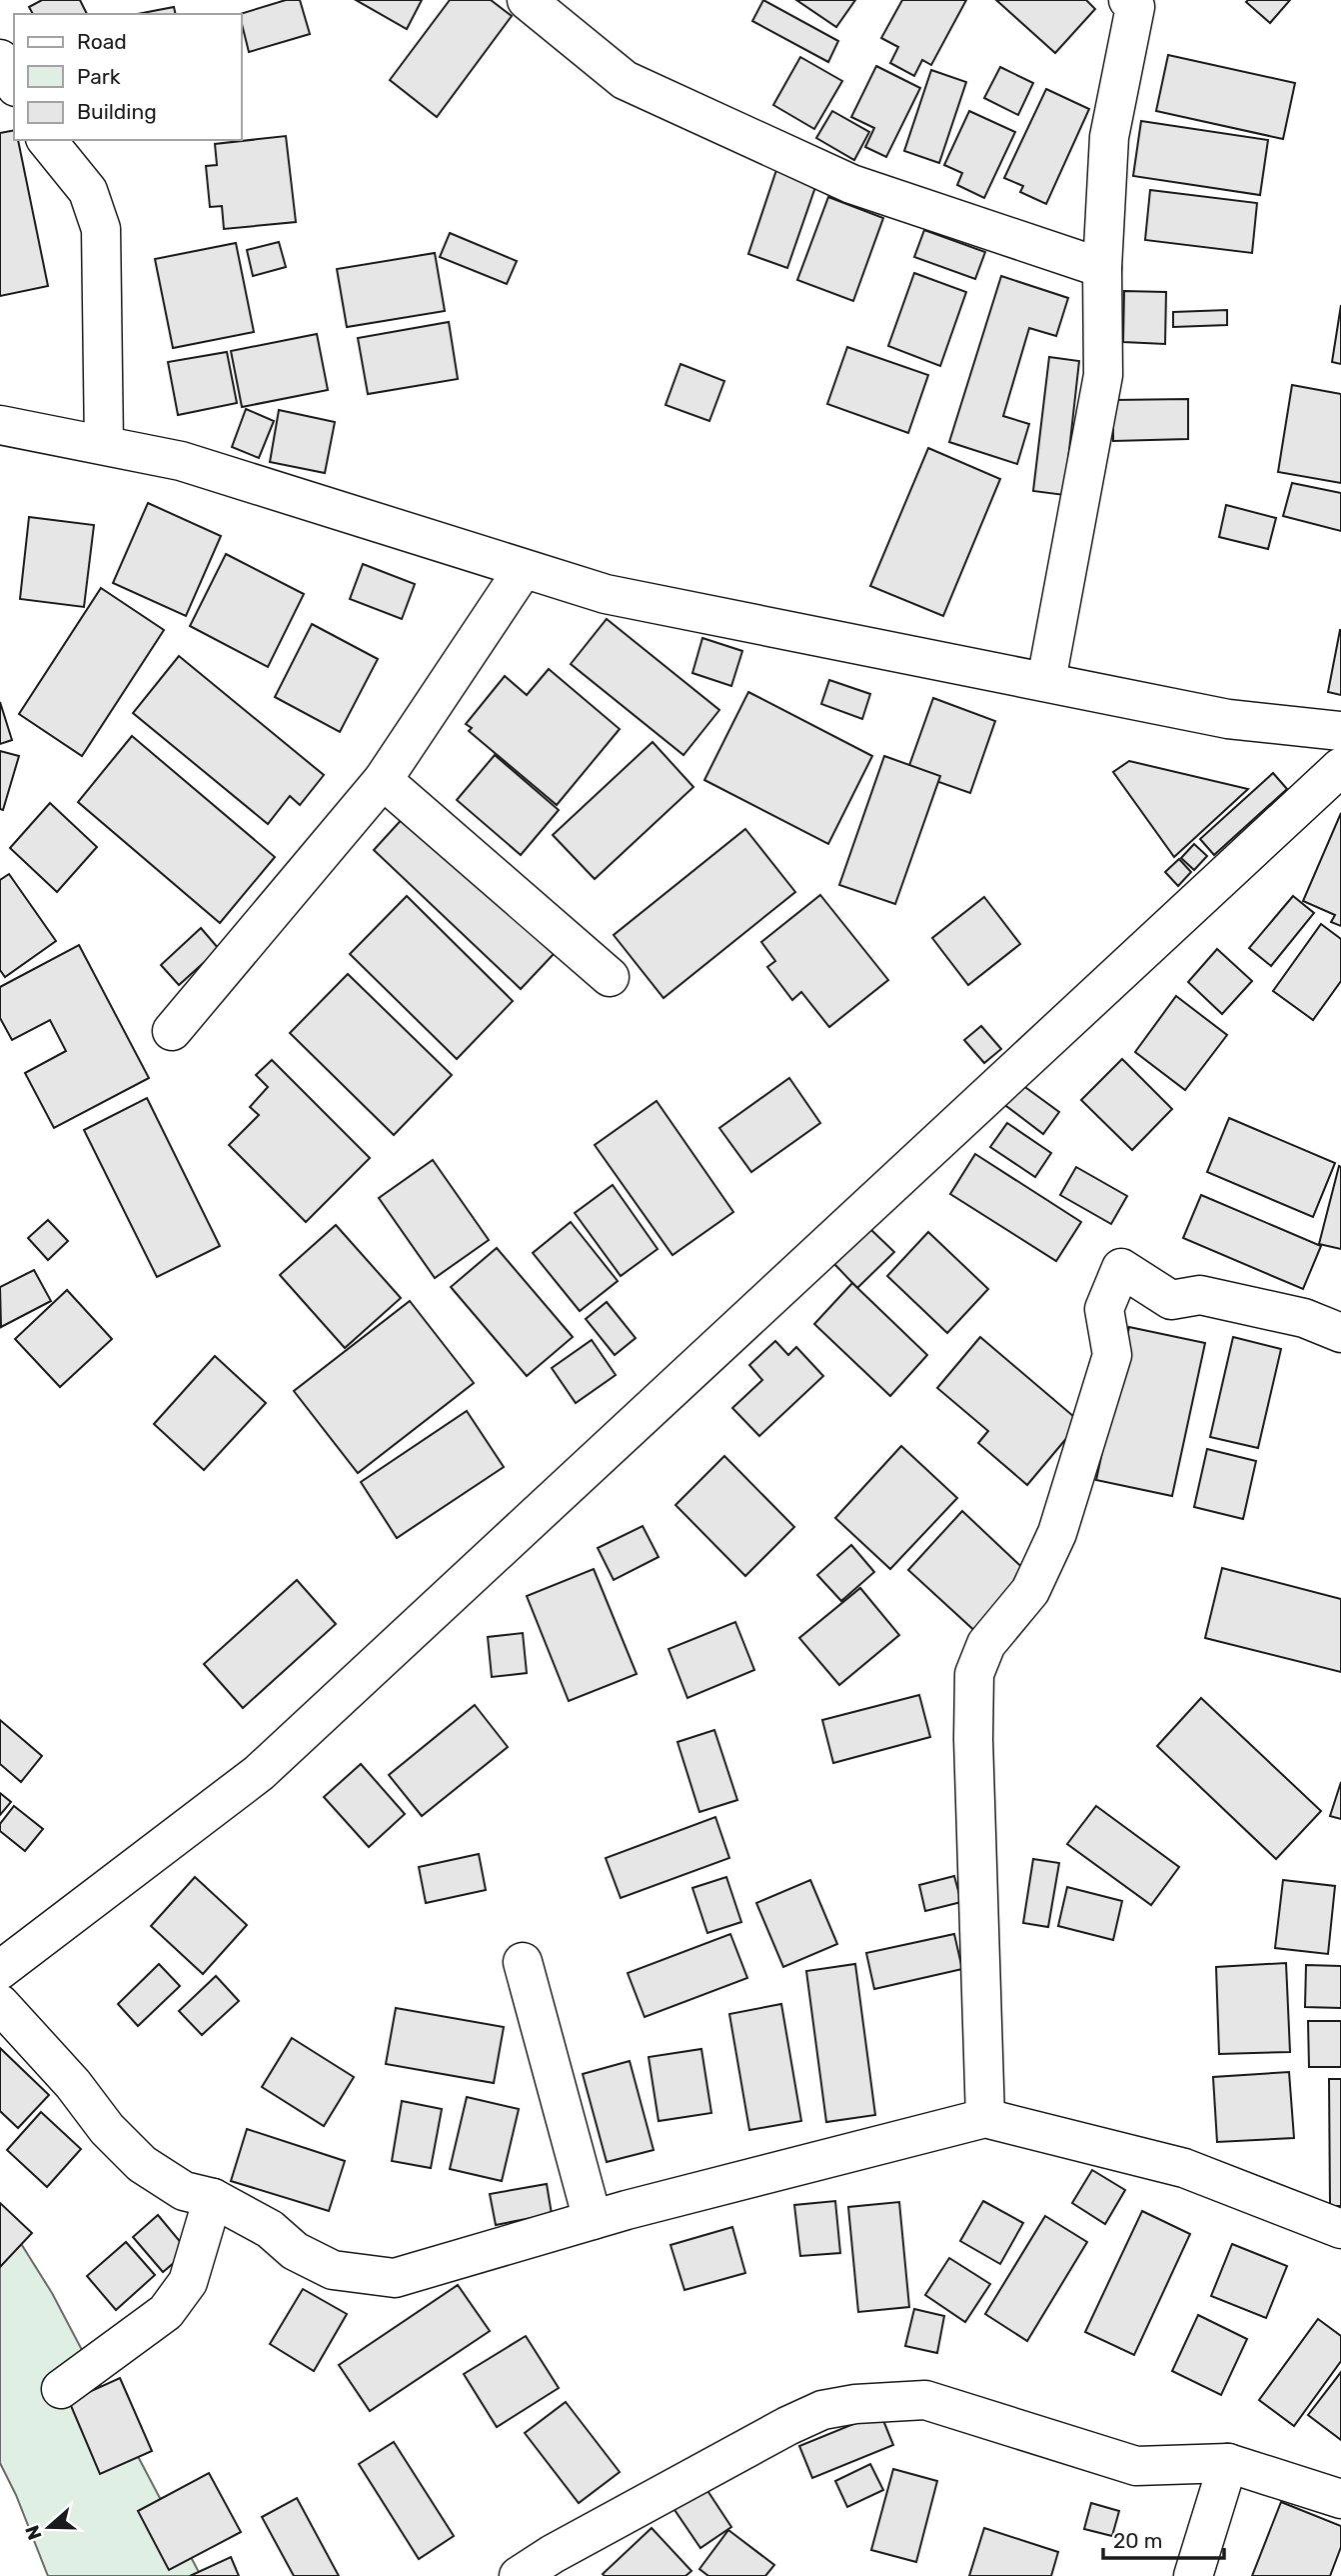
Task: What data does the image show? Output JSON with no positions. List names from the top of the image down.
{
  "legend": ["Road", "Park", "Building"],
  "scale_bar": "20 m",
  "north": "left"
}
